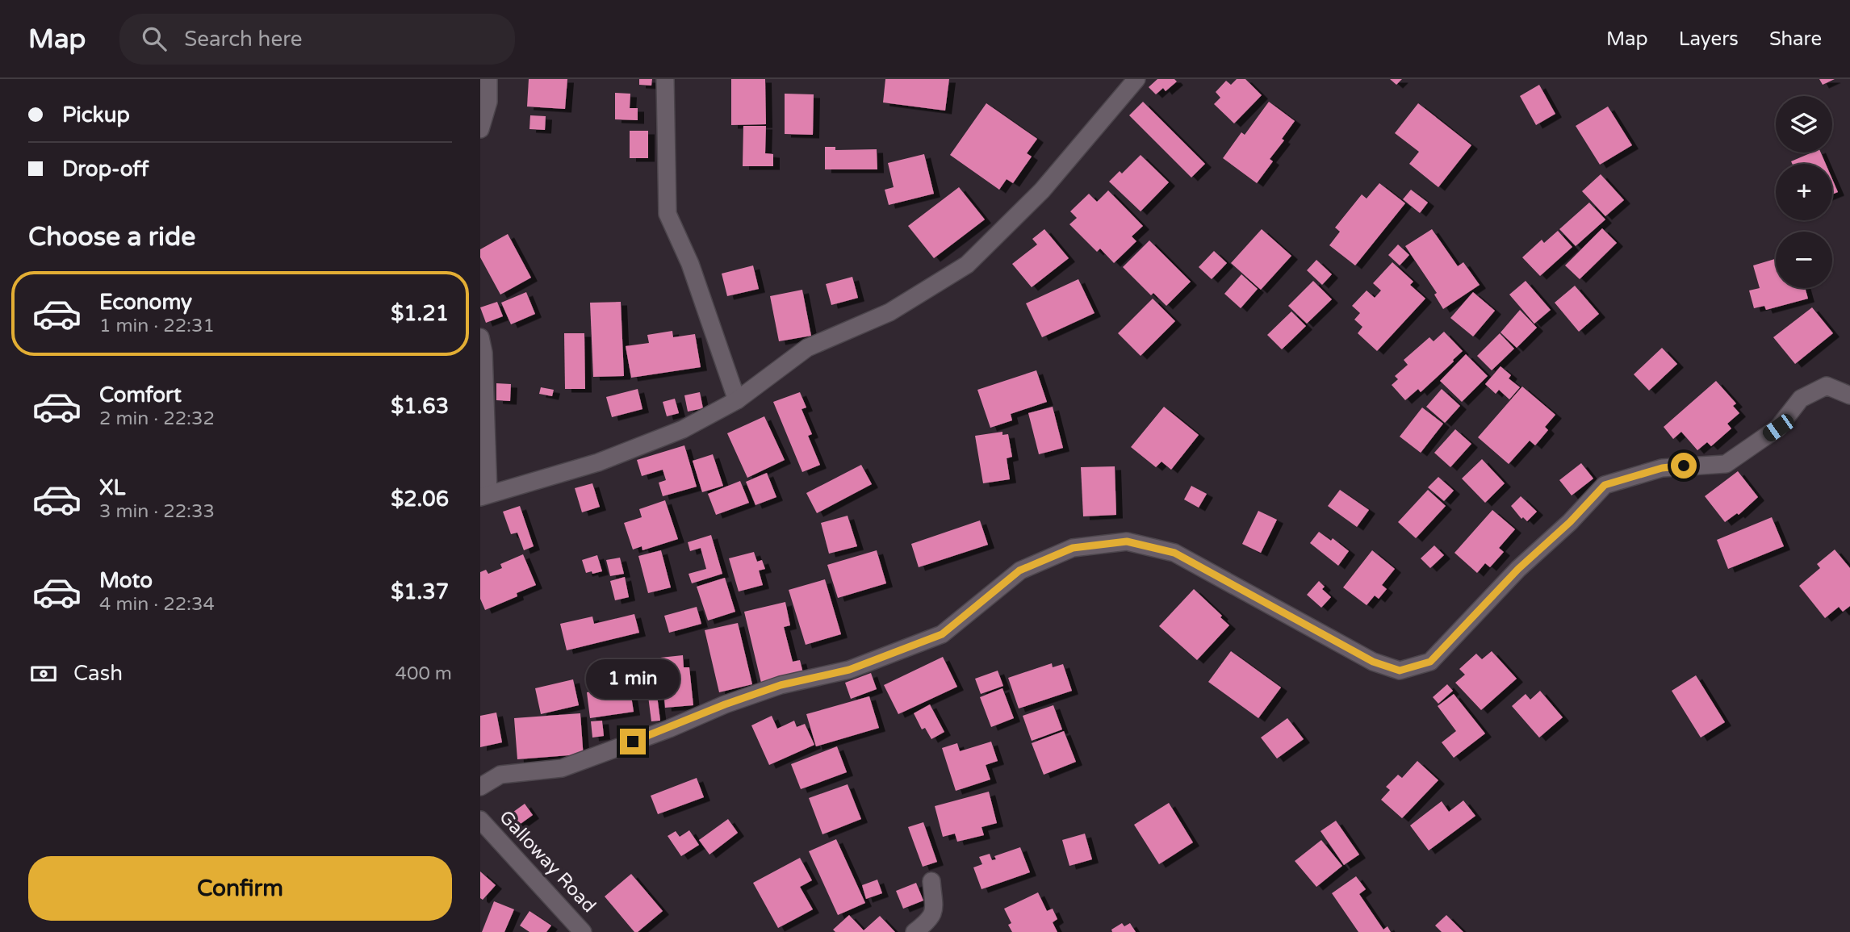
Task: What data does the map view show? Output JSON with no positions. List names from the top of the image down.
{
  "streets": {
    "street": ["Galloway Road"]
  },
  "page": {
    "header": "Map",
    "search": "Search here",
    "nav": ["Map", "Layers", "Share"],
    "banner": ["Pickup", "Drop-off"],
    "map_buttons": ["+", "−"],
    "heading": "Choose a ride",
    "list": [
      {
        "name": "Economy",
        "note": "1 min · 22:31",
        "value": "$1.21"
      },
      {
        "name": "Comfort",
        "note": "2 min · 22:32",
        "value": "$1.63"
      },
      {
        "name": "XL",
        "note": "3 min · 22:33",
        "value": "$2.06"
      },
      {
        "name": "Moto",
        "note": "4 min · 22:34",
        "value": "$1.37"
      }
    ],
    "pay": ["Cash", "400 m"],
    "bubble": "1 min",
    "buttons": "Confirm"
  }
}
